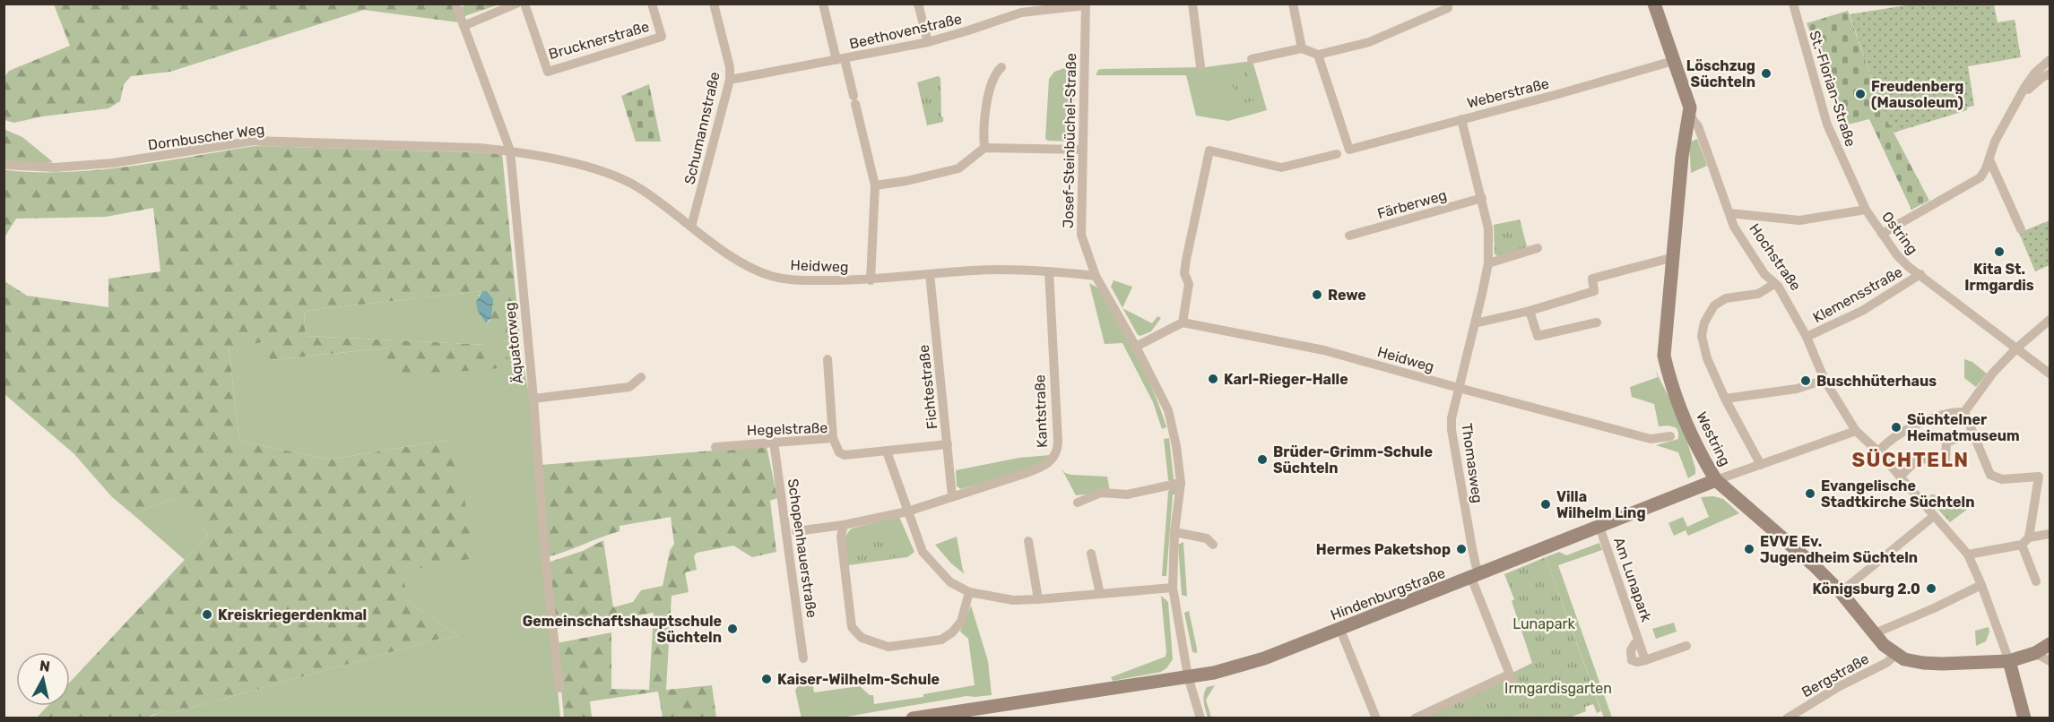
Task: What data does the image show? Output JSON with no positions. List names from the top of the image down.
{
  "streets": {
    "main road": ["Hochstraße", "Westring", "Hindenburgstraße"],
    "street": [
      "Beethovenstraße",
      "Brucknerstraße",
      "St.-Florian-Straße",
      "Weberstraße",
      "Schumannstraße",
      "Dornbuscher Weg",
      "Josef-Steinbüchel-Straße",
      "Färberweg",
      "Ostring",
      "Heidweg",
      "Klemensstraße",
      "Äquatorweg",
      "Fichtestraße",
      "Kantstraße",
      "Hegelstraße",
      "Thomasweg",
      "Schopenhauerstraße",
      "Am Lunapark",
      "Bergstraße"
    ]
  },
  "crossings": [
    ["Beethovenstraße", "Schumannstraße"],
    ["Beethovenstraße", "Josef-Steinbüchel-Straße"],
    ["St.-Florian-Straße", "Ostring"],
    ["Weberstraße", "Hochstraße"],
    ["Weberstraße", "Thomasweg"],
    ["Schumannstraße", "Heidweg"],
    ["Dornbuscher Weg", "Heidweg"],
    ["Dornbuscher Weg", "Äquatorweg"],
    ["Josef-Steinbüchel-Straße", "Heidweg"],
    ["Josef-Steinbüchel-Straße", "Hindenburgstraße"],
    ["Färberweg", "Thomasweg"],
    ["Ostring", "Hochstraße"],
    ["Ostring", "Klemensstraße"],
    ["Hochstraße", "Klemensstraße"],
    ["Hochstraße", "Westring"],
    ["Hochstraße", "Hindenburgstraße"],
    ["Heidweg", "Äquatorweg"],
    ["Heidweg", "Fichtestraße"],
    ["Heidweg", "Kantstraße"],
    ["Heidweg", "Thomasweg"],
    ["Fichtestraße", "Kantstraße"],
    ["Fichtestraße", "Hegelstraße"],
    ["Hegelstraße", "Schopenhauerstraße"],
    ["Westring", "Hindenburgstraße"],
    ["Westring", "Bergstraße"],
    ["Thomasweg", "Hindenburgstraße"],
    ["Am Lunapark", "Hindenburgstraße"]
  ],
  "districts": ["SÜCHTELN"],
  "parks": ["Lunapark", "Irmgardisgarten"],
  "places": [
    "Löschzug Süchteln",
    "Freudenberg (Mausoleum)",
    "Kita St. Irmgardis",
    "Rewe",
    "Karl-Rieger-Halle",
    "Buschhüterhaus",
    "Süchtelner Heimatmuseum",
    "Brüder-Grimm-Schule Süchteln",
    "Evangelische Stadtkirche Süchteln",
    "Villa Wilhelm Ling",
    "Hermes Paketshop",
    "EVVE Ev. Jugendheim Süchteln",
    "Königsburg 2.0",
    "Kreiskriegerdenkmal",
    "Gemeinschaftshauptschule Süchteln",
    "Kaiser-Wilhelm-Schule"
  ],
  "north": "top"
}
